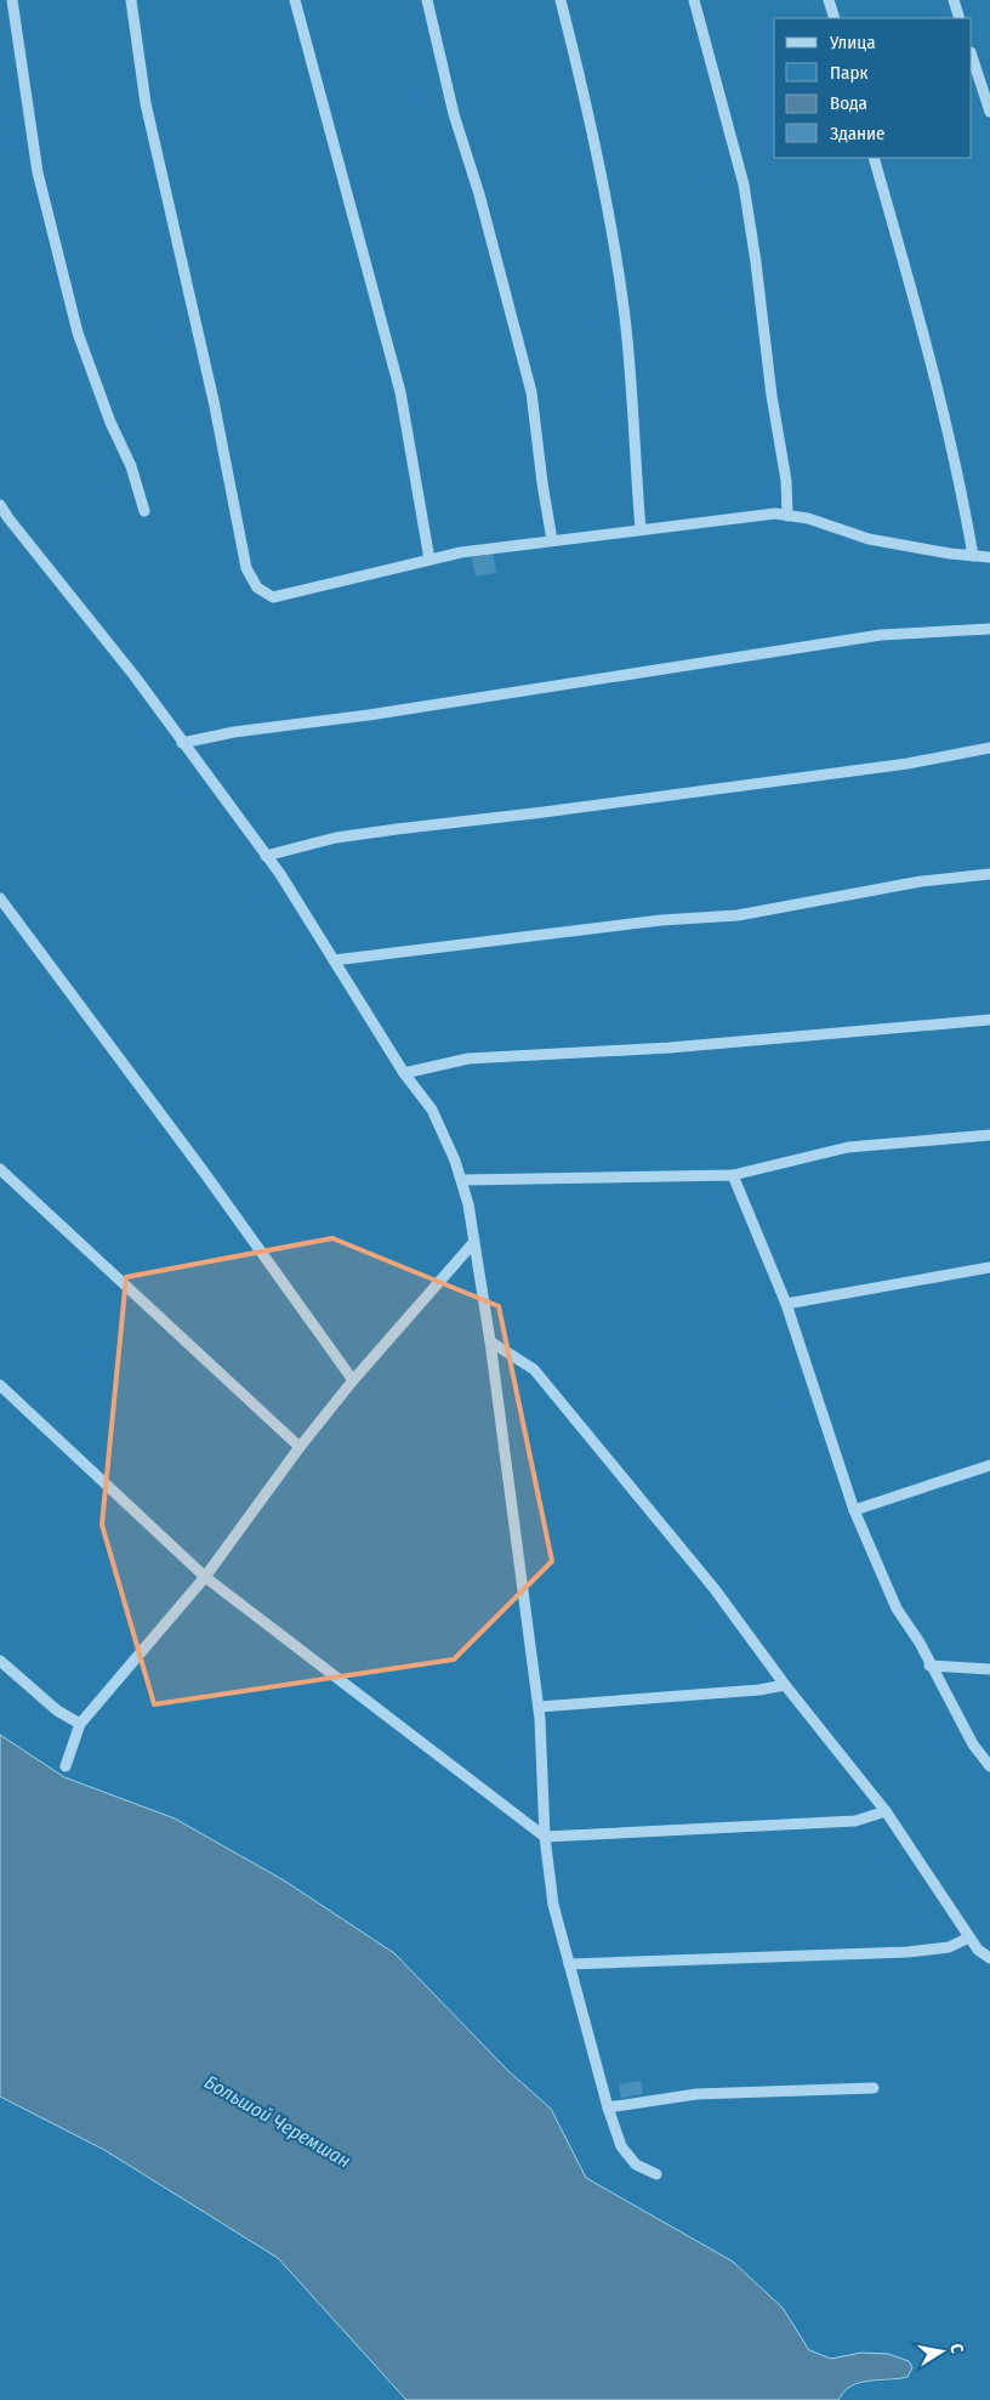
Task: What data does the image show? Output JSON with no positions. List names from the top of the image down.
{
  "water": ["Большой Черемшан"],
  "legend": [
    "Улица",
    "Парк",
    "Вода",
    "Здание"
  ],
  "north": "right"
}
